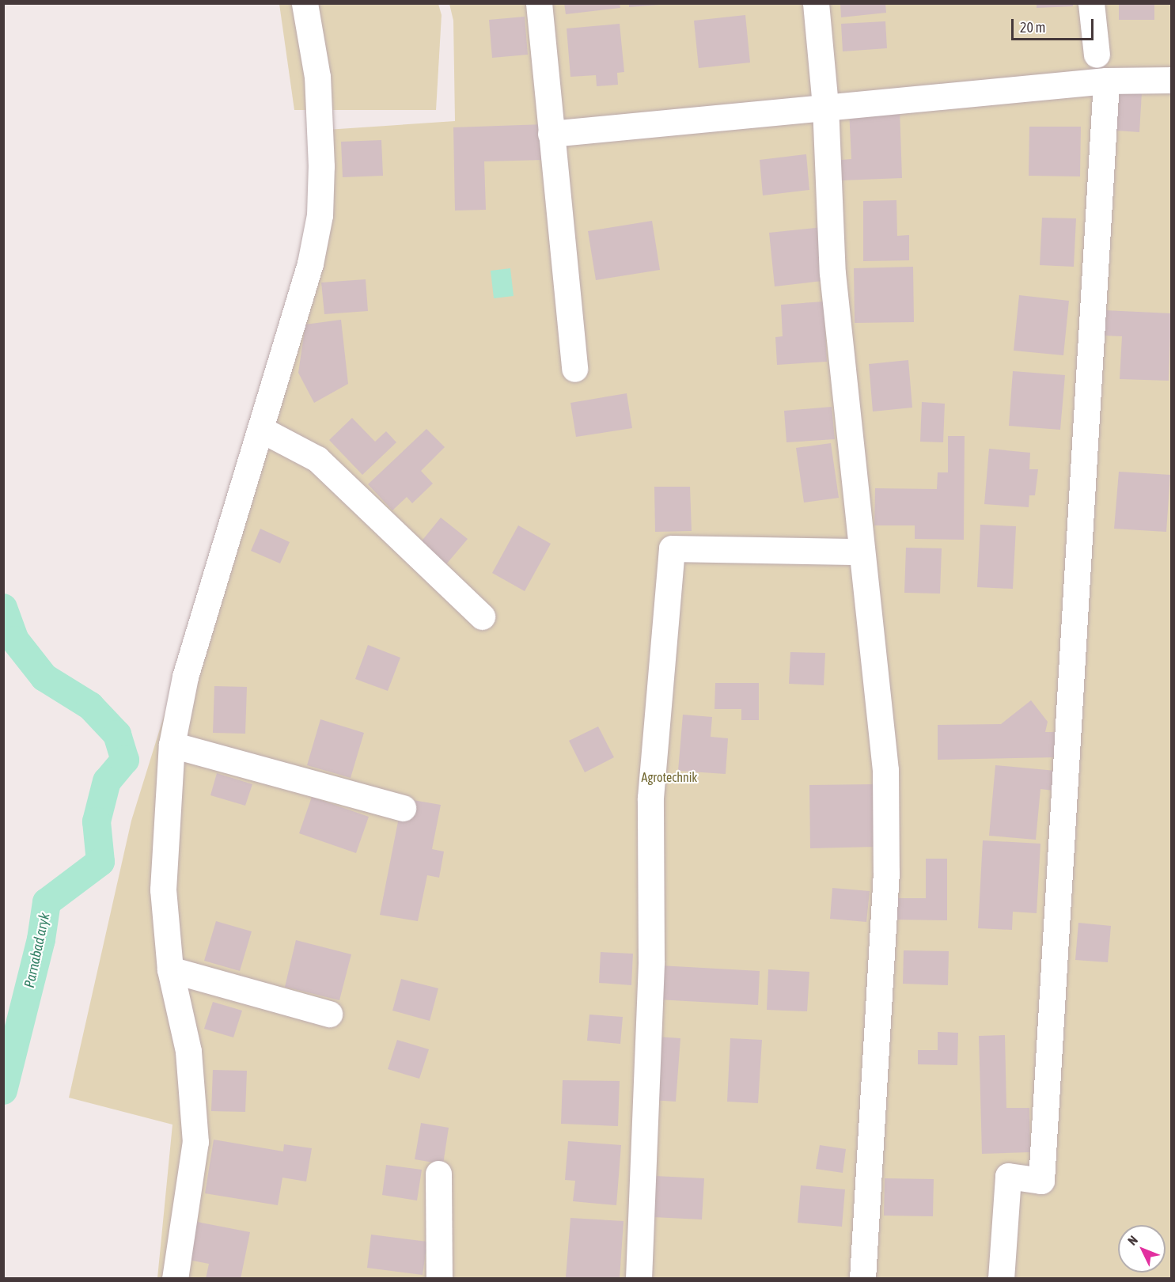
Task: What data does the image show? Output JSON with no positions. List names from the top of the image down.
{
  "water": ["Parnabad aryk"],
  "parks": ["Agrotechnik"],
  "scale_bar": "20 m",
  "north": "top left"
}
